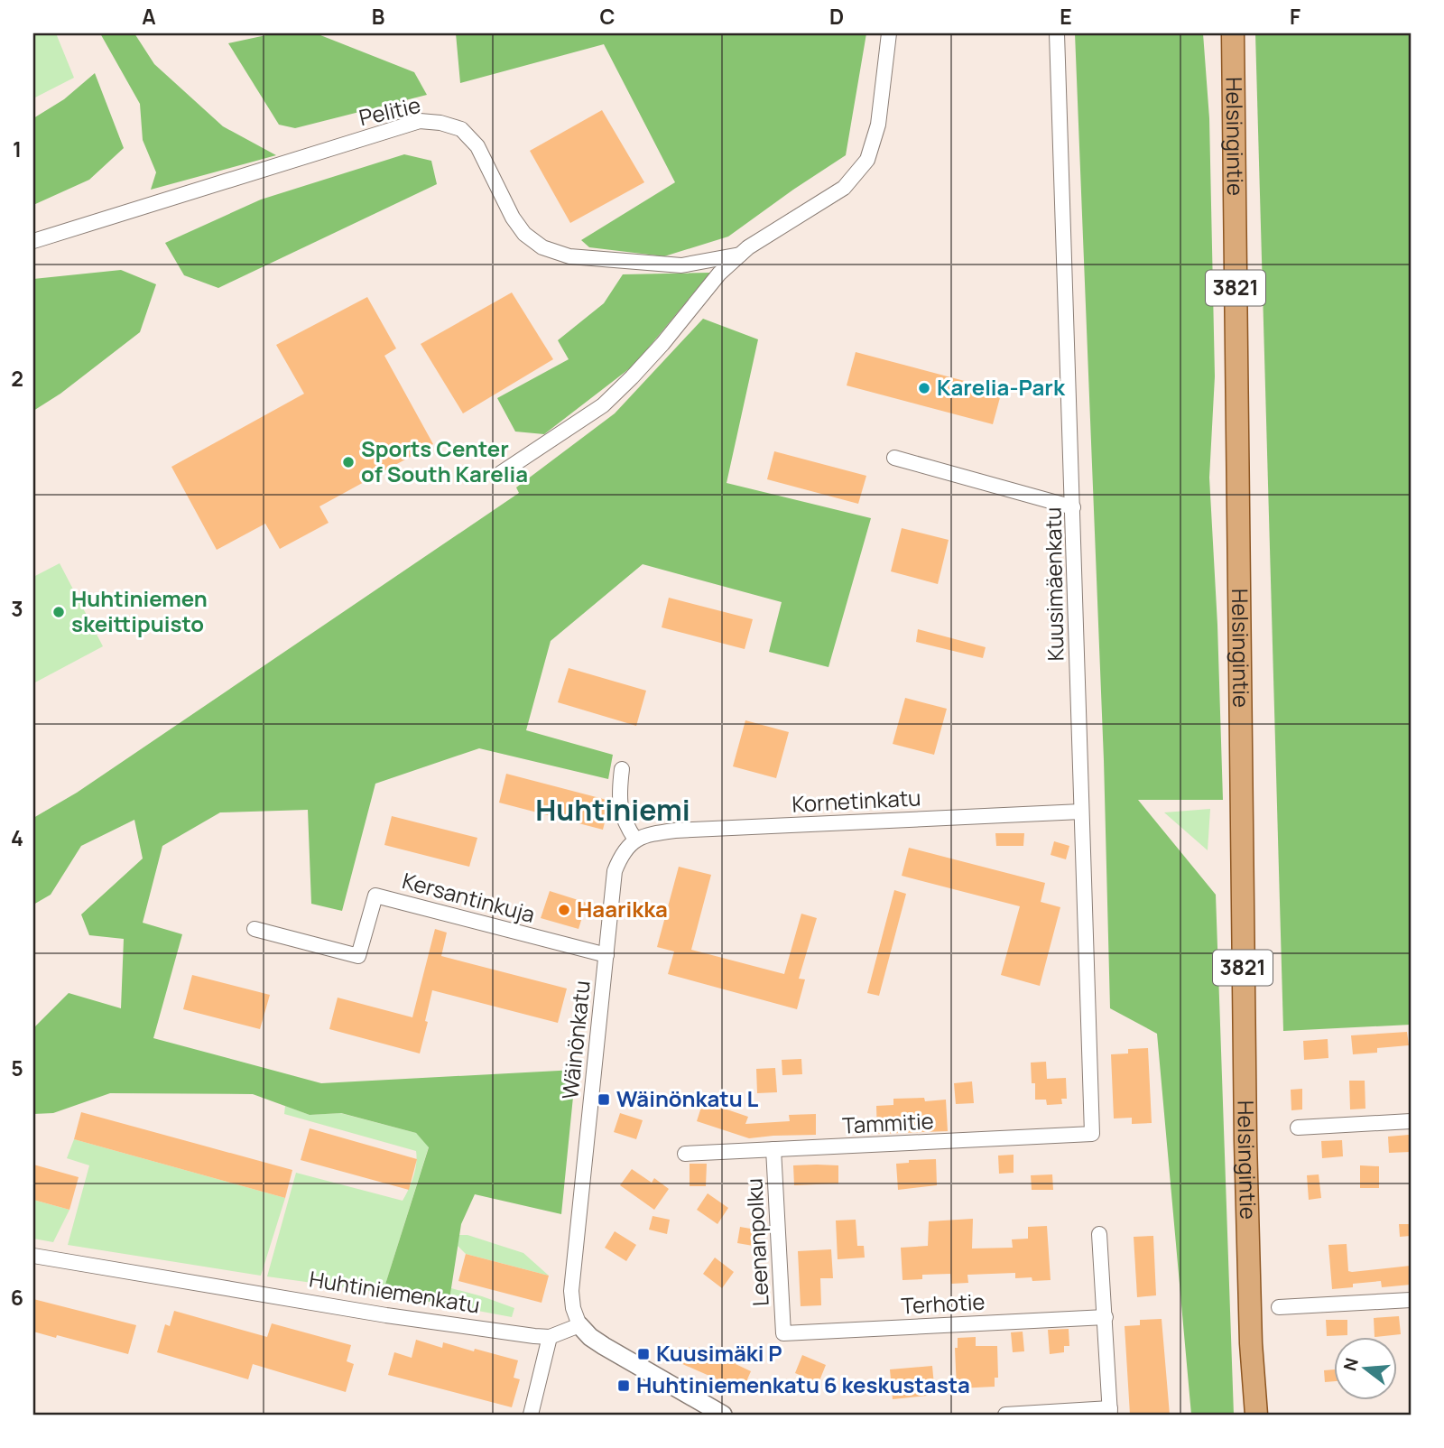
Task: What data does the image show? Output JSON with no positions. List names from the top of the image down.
{
  "streets": {
    "main road": ["Helsingintie", "3821"],
    "street": [
      "Pelitie",
      "Kuusimäenkatu",
      "Kornetinkatu",
      "Kersantinkuja",
      "Wäinönkatu",
      "Tammitie",
      "Leenanpolku",
      "Huhtiniemenkatu",
      "Terhotie"
    ]
  },
  "crossings": [
    ["Kuusimäenkatu", "Kornetinkatu"],
    ["Kuusimäenkatu", "Tammitie"],
    ["Kornetinkatu", "Wäinönkatu"],
    ["Kersantinkuja", "Wäinönkatu"],
    ["Wäinönkatu", "Huhtiniemenkatu"],
    ["Tammitie", "Leenanpolku"],
    ["Leenanpolku", "Terhotie"]
  ],
  "districts": ["Huhtiniemi"],
  "places": {
    "other": [
      "Karelia-Park",
      "Sports Center of South Karelia",
      "Huhtiniemen skeittipuisto",
      "Haarikka"
    ],
    "transit": ["Wäinönkatu L", "Kuusimäki P", "Huhtiniemenkatu 6 keskustasta"]
  },
  "north": "left",
  "grid": {
    "columns": [
      "A",
      "B",
      "C",
      "D",
      "E",
      "F"
    ],
    "rows": [
      "1",
      "2",
      "3",
      "4",
      "5",
      "6"
    ]
  }
}
